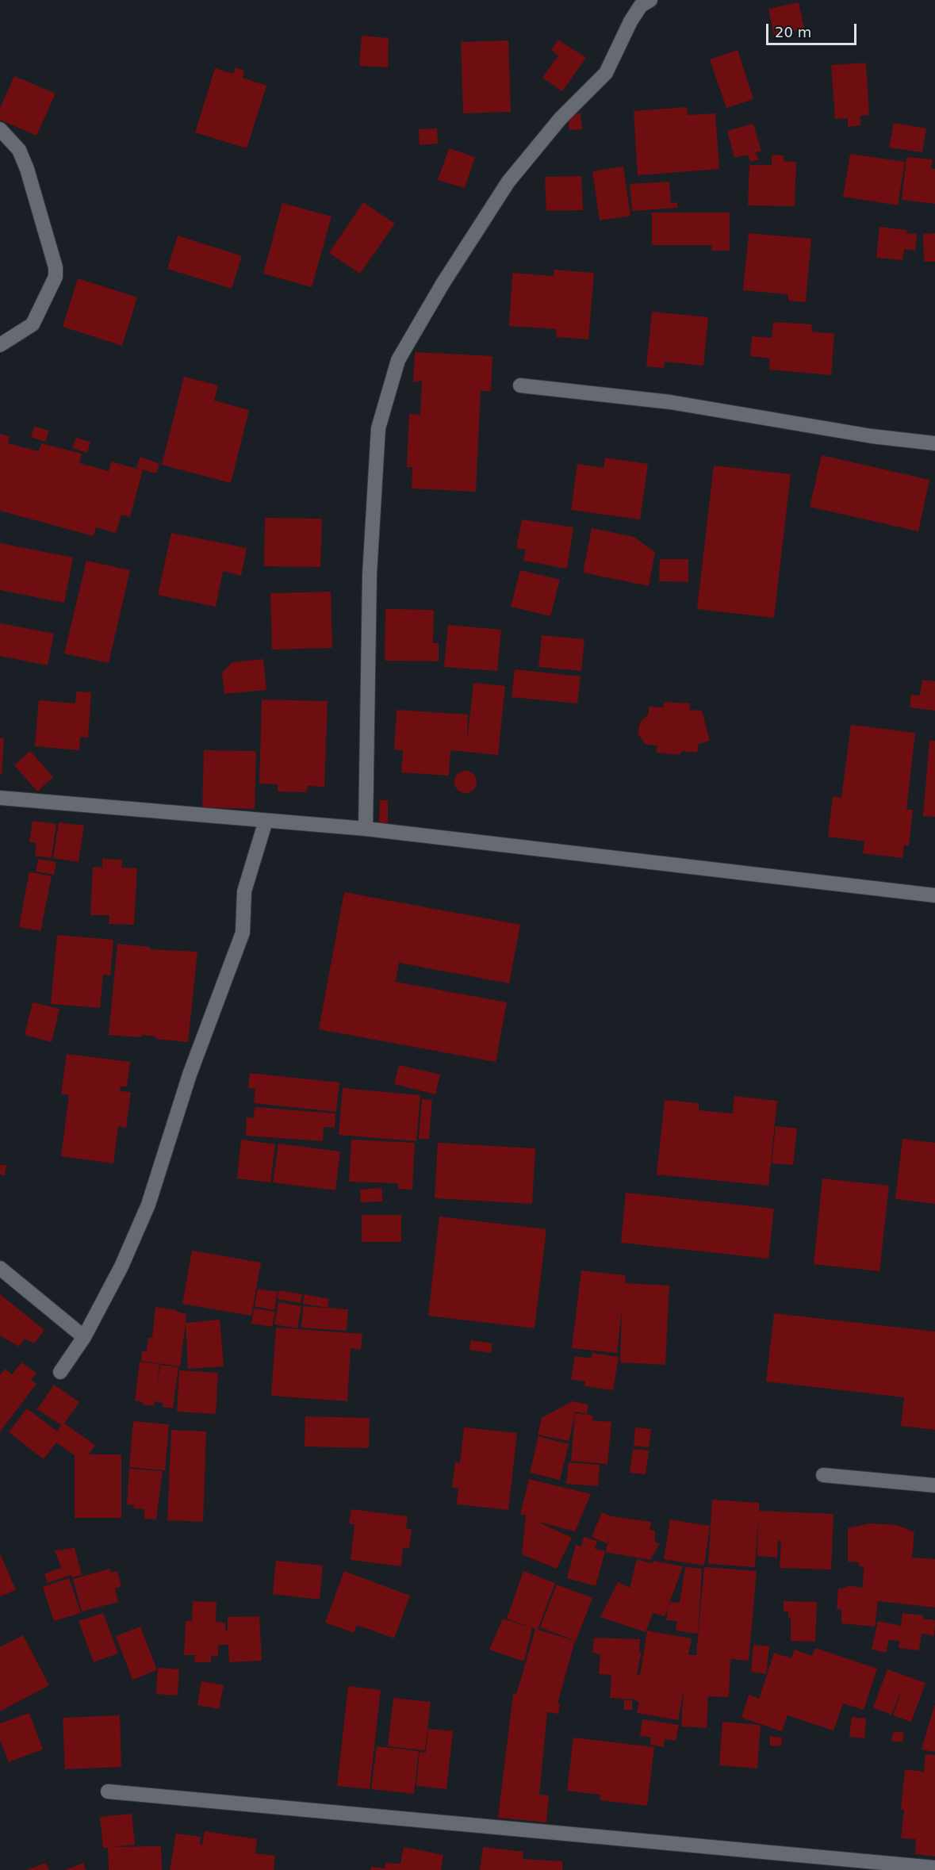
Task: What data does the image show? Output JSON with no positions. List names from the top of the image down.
{
  "scale_bar": "20 m"
}
